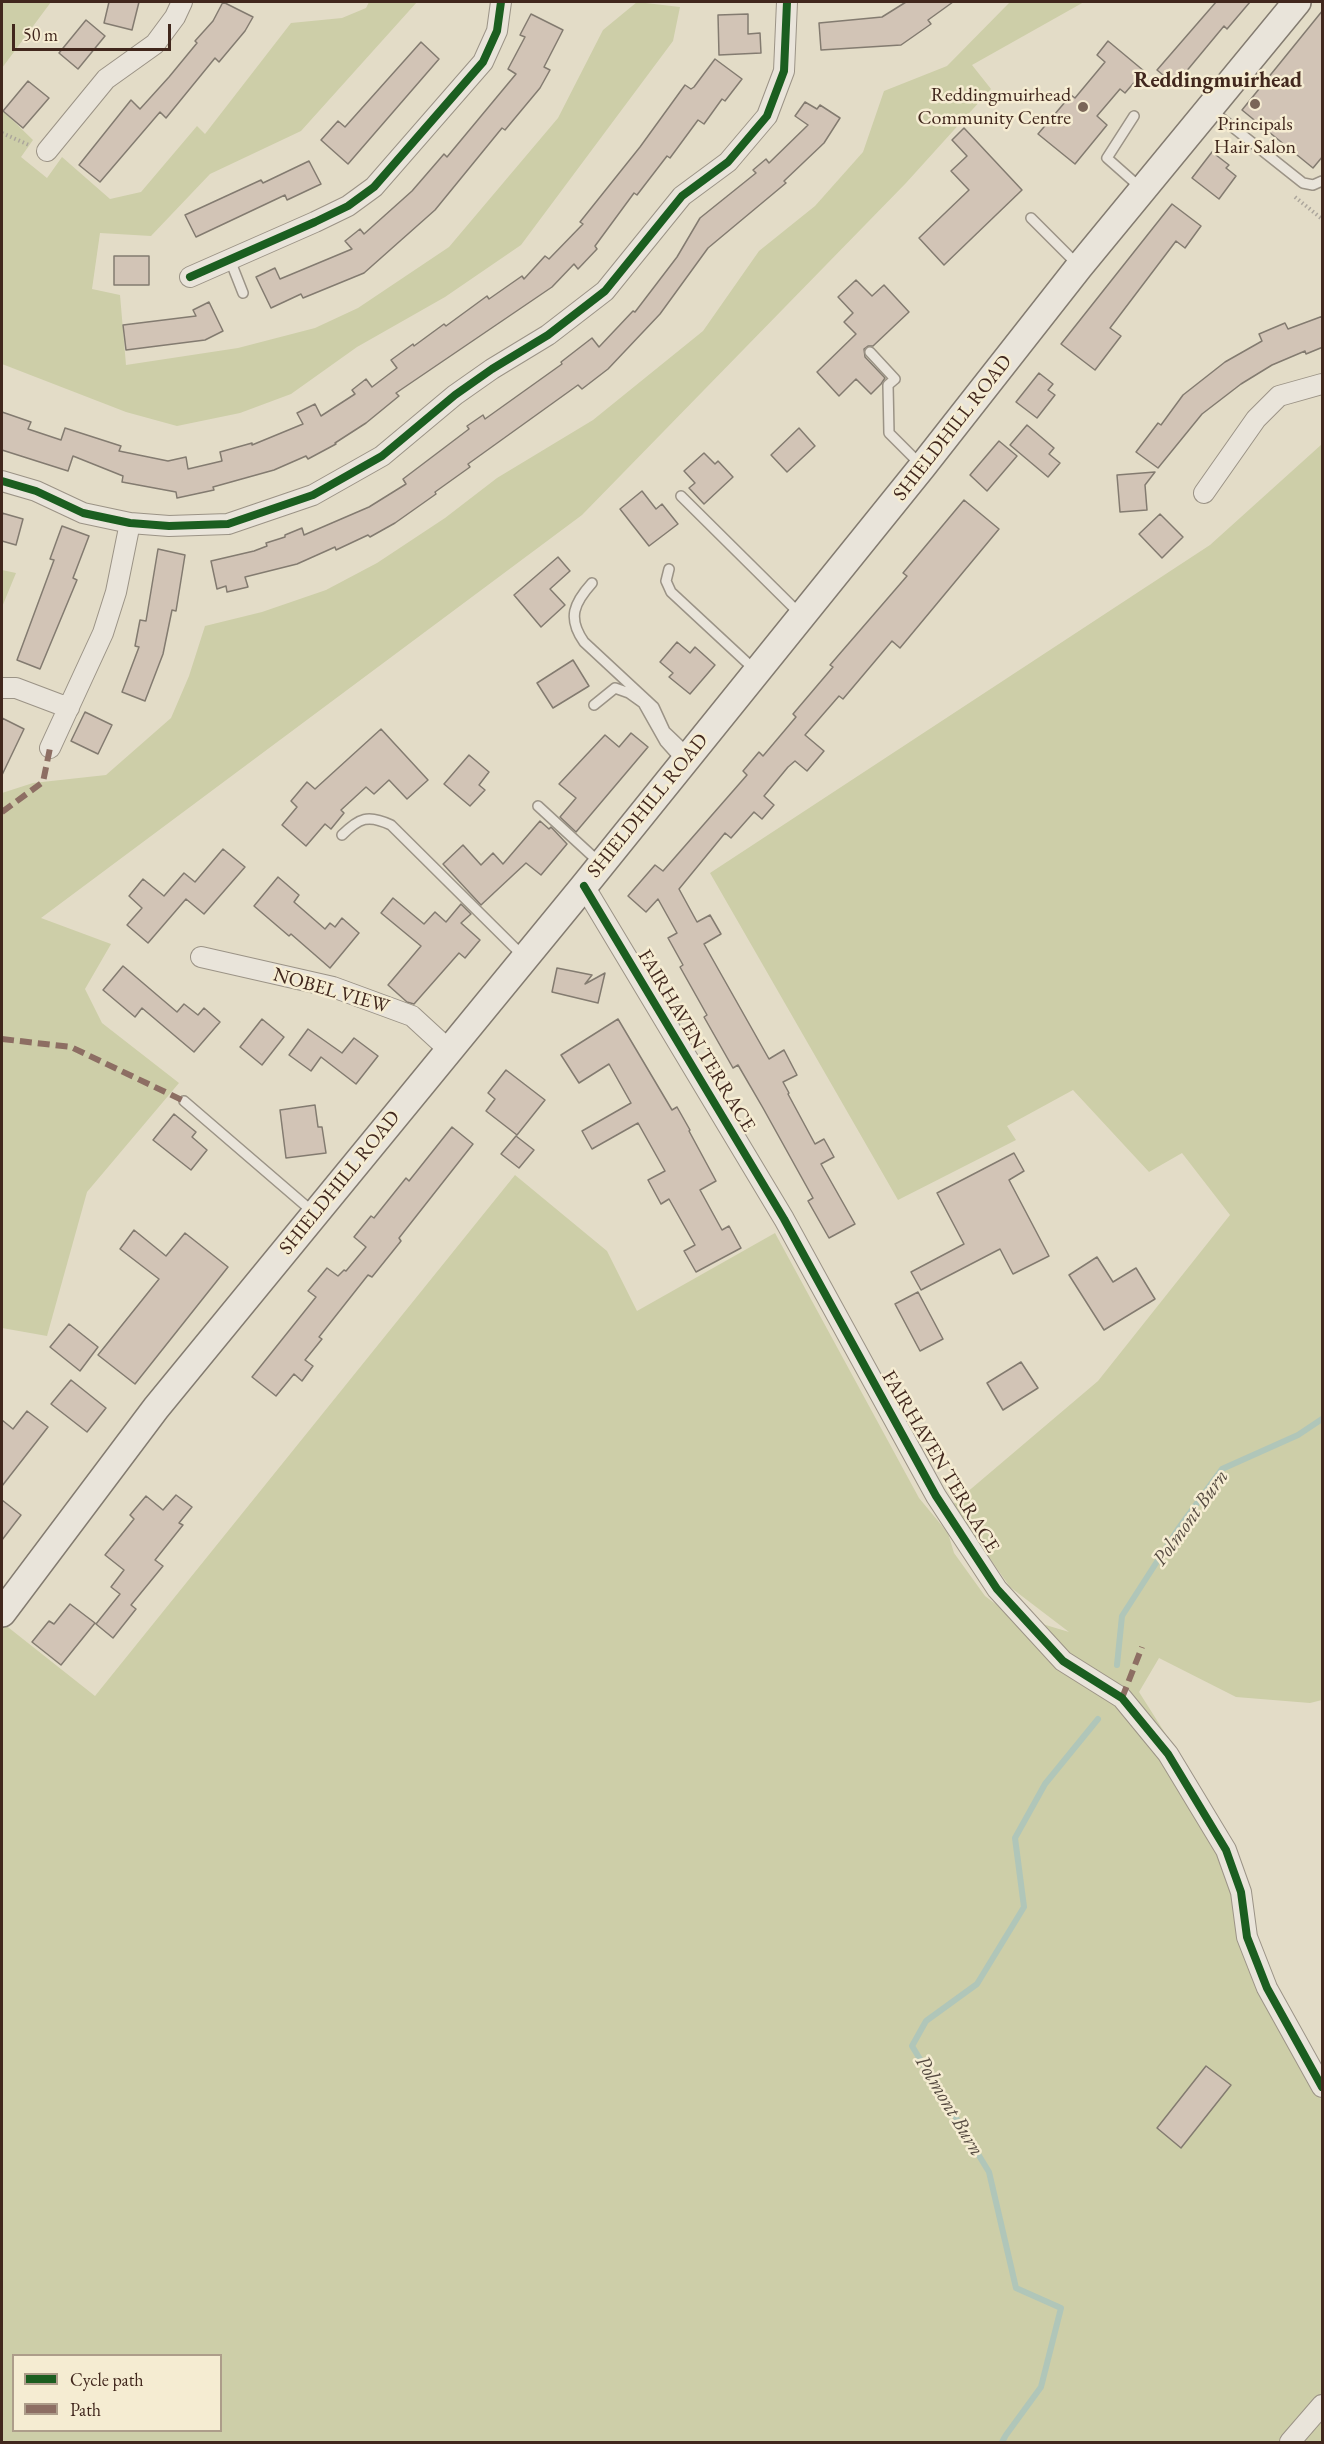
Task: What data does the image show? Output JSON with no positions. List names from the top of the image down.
{
  "streets": {
    "main road": ["SHIELDHILL ROAD"],
    "street": ["NOBEL VIEW", "FAIRHAVEN TERRACE"]
  },
  "crossings": [
    ["SHIELDHILL ROAD", "NOBEL VIEW"],
    ["SHIELDHILL ROAD", "FAIRHAVEN TERRACE"]
  ],
  "districts": ["Reddingmuirhead"],
  "water": ["Polmont Burn"],
  "places": ["Principals Hair Salon", "Reddingmuirhead Community Centre"],
  "legend": ["Cycle path", "Path"],
  "scale_bar": "50 m"
}
